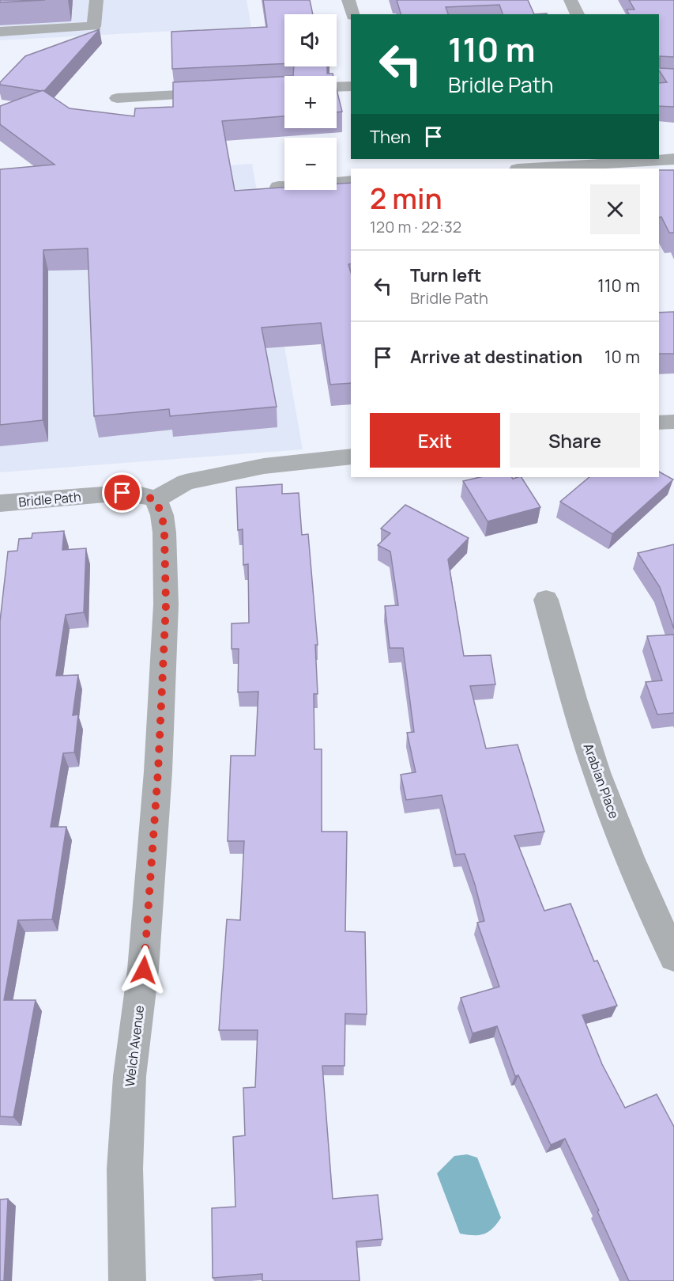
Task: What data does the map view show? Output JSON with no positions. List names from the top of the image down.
{
  "streets": {
    "street": ["Bridle Path", "Arabian Place", "Welch Avenue"]
  },
  "crossings": [
    ["Bridle Path", "Welch Avenue"]
  ],
  "page": {
    "map_buttons": ["+", "−"],
    "turn": ["110 m", "Bridle Path"],
    "then": "Then",
    "heading": ["2 min", "120 m · 22:32"],
    "list": [
      {
        "name": "Turn left",
        "note": "Bridle Path",
        "value": "110 m"
      },
      {
        "name": "Arrive at destination",
        "value": "10 m"
      }
    ],
    "buttons": ["Exit", "Share"]
  }
}
